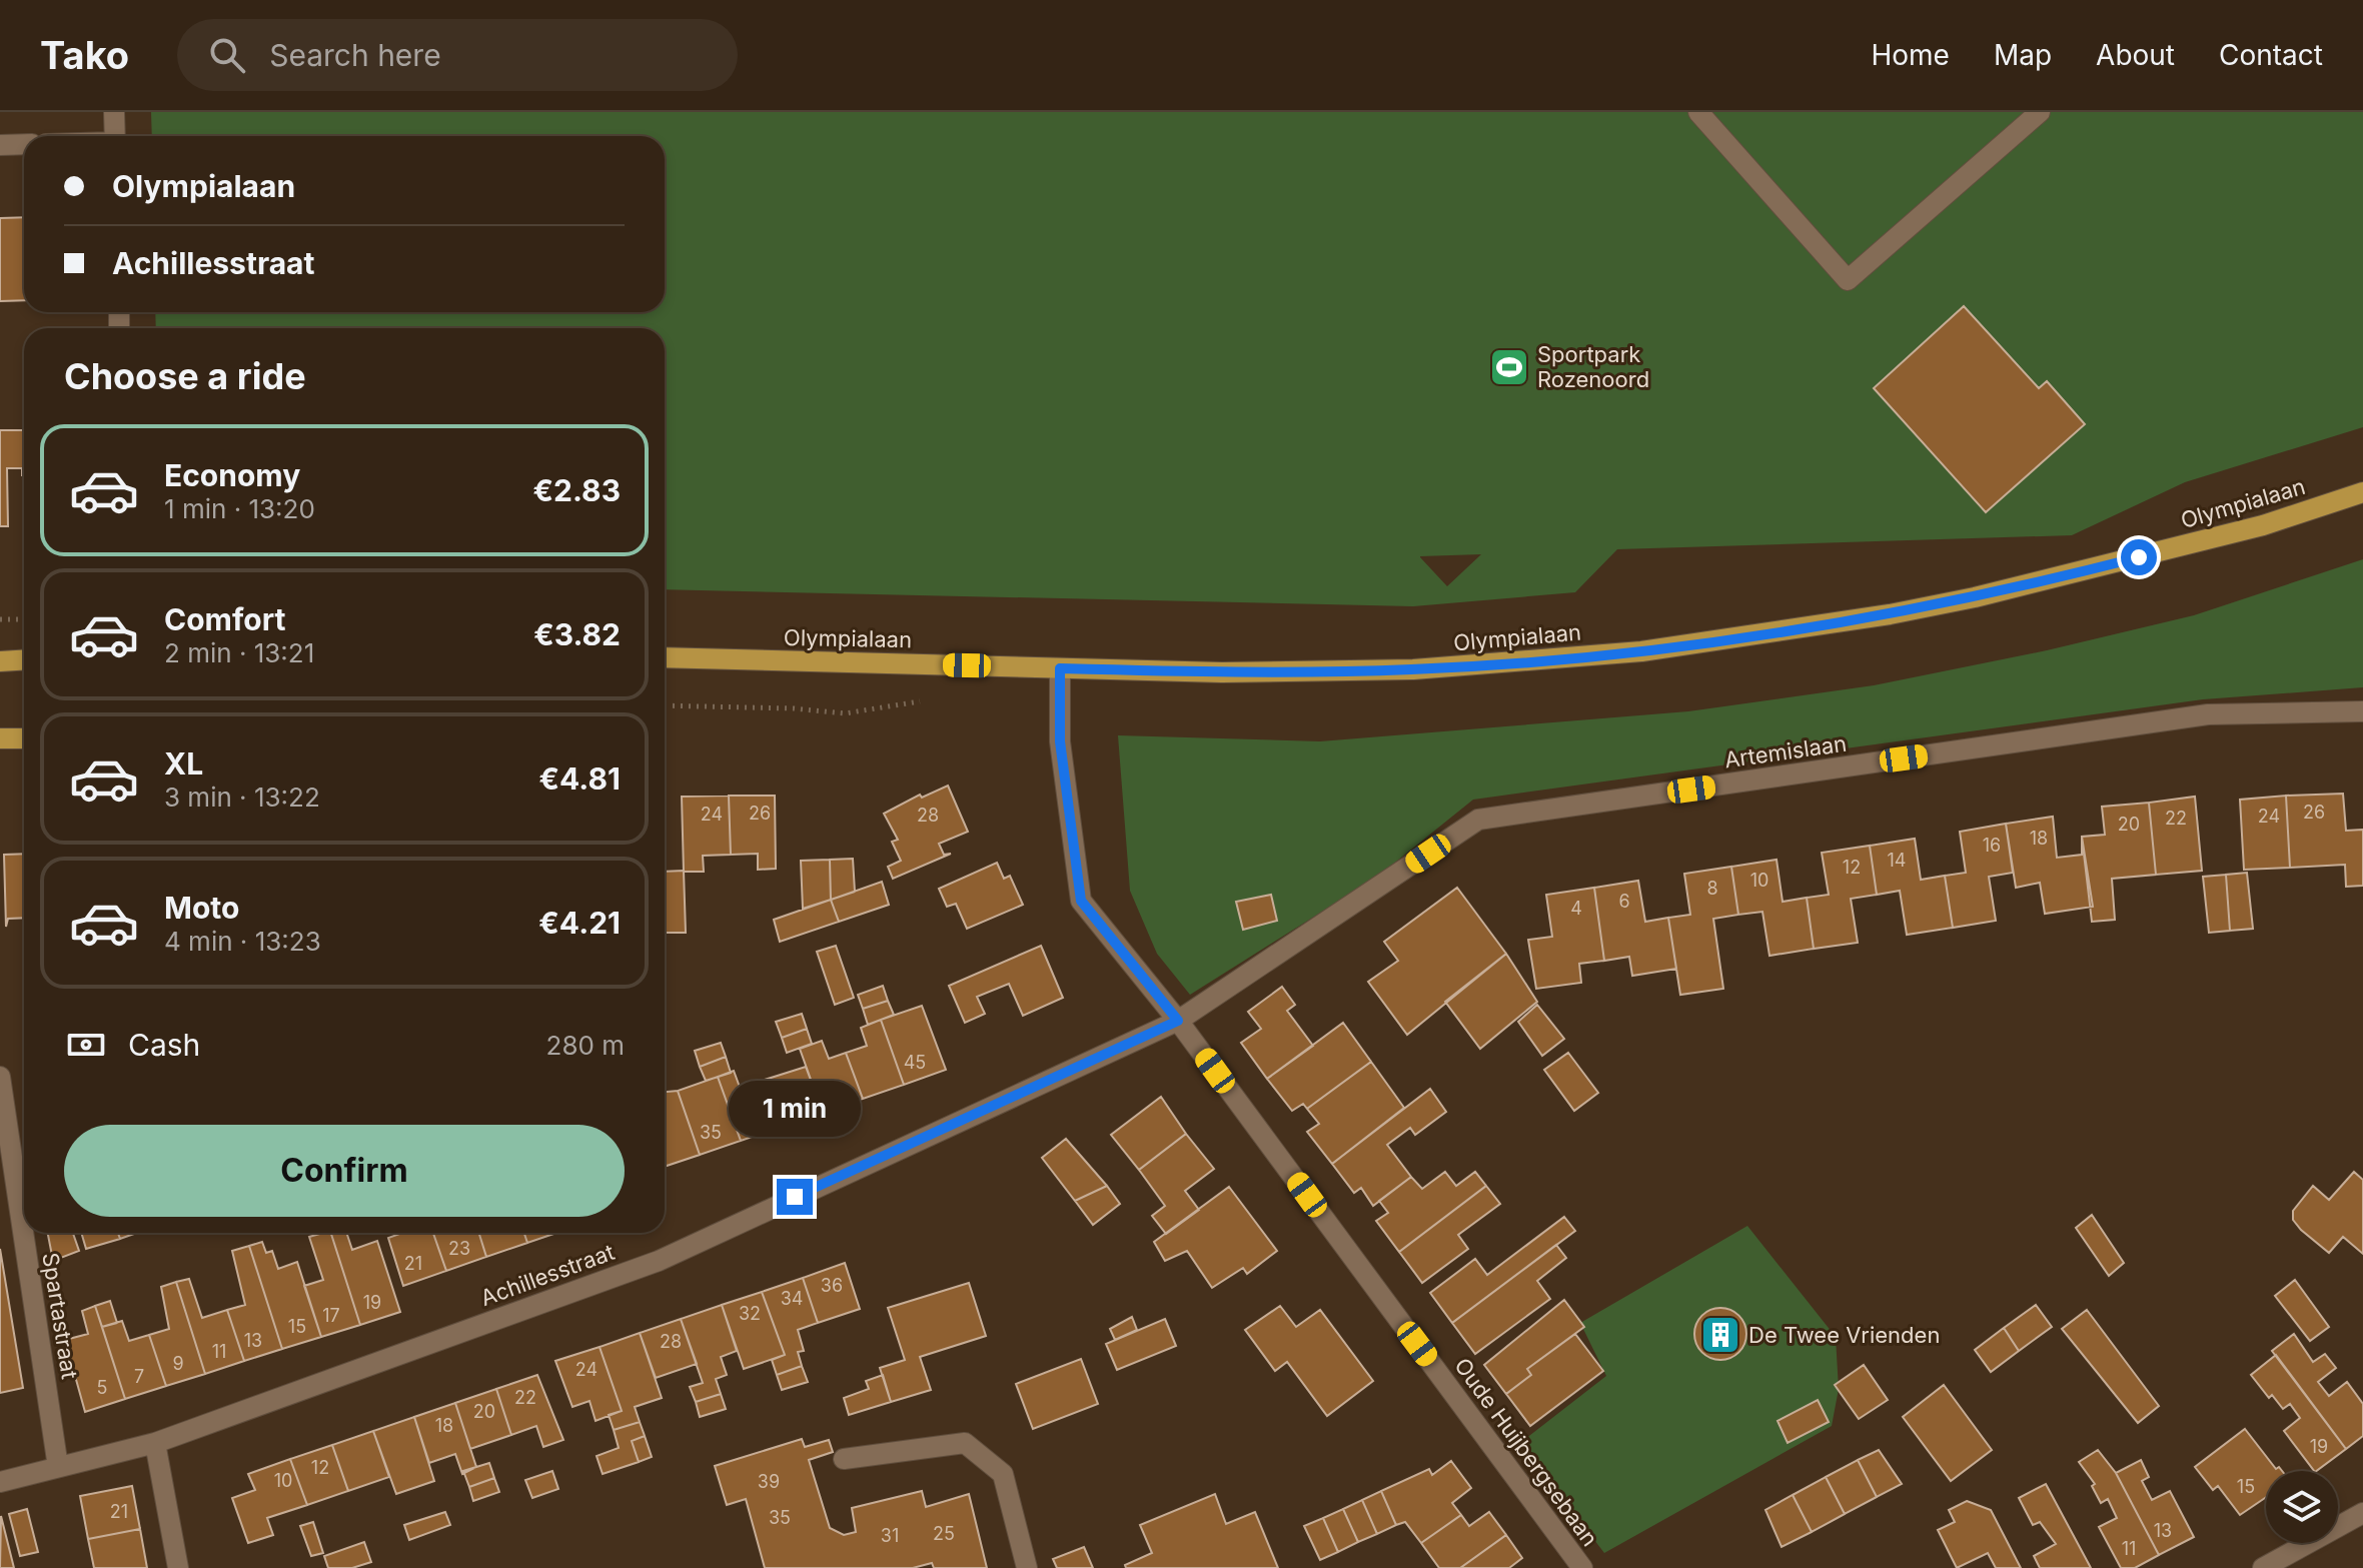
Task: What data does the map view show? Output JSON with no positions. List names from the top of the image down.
{
  "streets": {
    "main road": ["Olympialaan"],
    "street": [
      "Artemislaan",
      "Achillesstraat",
      "Spartastraat",
      "Oude Huijbergsebaan"
    ]
  },
  "crossings": [
    ["Olympialaan", "Oude Huijbergsebaan"],
    ["Artemislaan", "Achillesstraat"],
    ["Artemislaan", "Oude Huijbergsebaan"],
    ["Achillesstraat", "Spartastraat"],
    ["Achillesstraat", "Oude Huijbergsebaan"]
  ],
  "places": {
    "sports": ["Sportpark Rozenoord"],
    "building": ["De Twee Vrienden"]
  },
  "house_numbers": [
    "26",
    "26",
    "24",
    "28",
    "24",
    "22",
    "20",
    "18",
    "16",
    "14",
    "12",
    "10",
    "8",
    "6",
    "4",
    "45",
    "35",
    "23",
    "21",
    "36",
    "34",
    "19",
    "32",
    "17",
    "15",
    "13",
    "28",
    "11",
    "9",
    "24",
    "7",
    "5",
    "22",
    "20",
    "18",
    "19",
    "12",
    "10",
    "39",
    "15",
    "21",
    "35",
    "13",
    "25",
    "31",
    "11"
  ],
  "page": {
    "header": "Tako",
    "search": "Search here",
    "nav": [
      "Home",
      "Map",
      "About",
      "Contact"
    ],
    "banner": ["Olympialaan", "Achillesstraat"],
    "heading": "Choose a ride",
    "list": [
      {
        "name": "Economy",
        "note": "1 min · 13:20",
        "value": "€2.83"
      },
      {
        "name": "Comfort",
        "note": "2 min · 13:21",
        "value": "€3.82"
      },
      {
        "name": "XL",
        "note": "3 min · 13:22",
        "value": "€4.81"
      },
      {
        "name": "Moto",
        "note": "4 min · 13:23",
        "value": "€4.21"
      }
    ],
    "pay": ["Cash", "280 m"],
    "bubble": "1 min",
    "buttons": "Confirm"
  }
}
